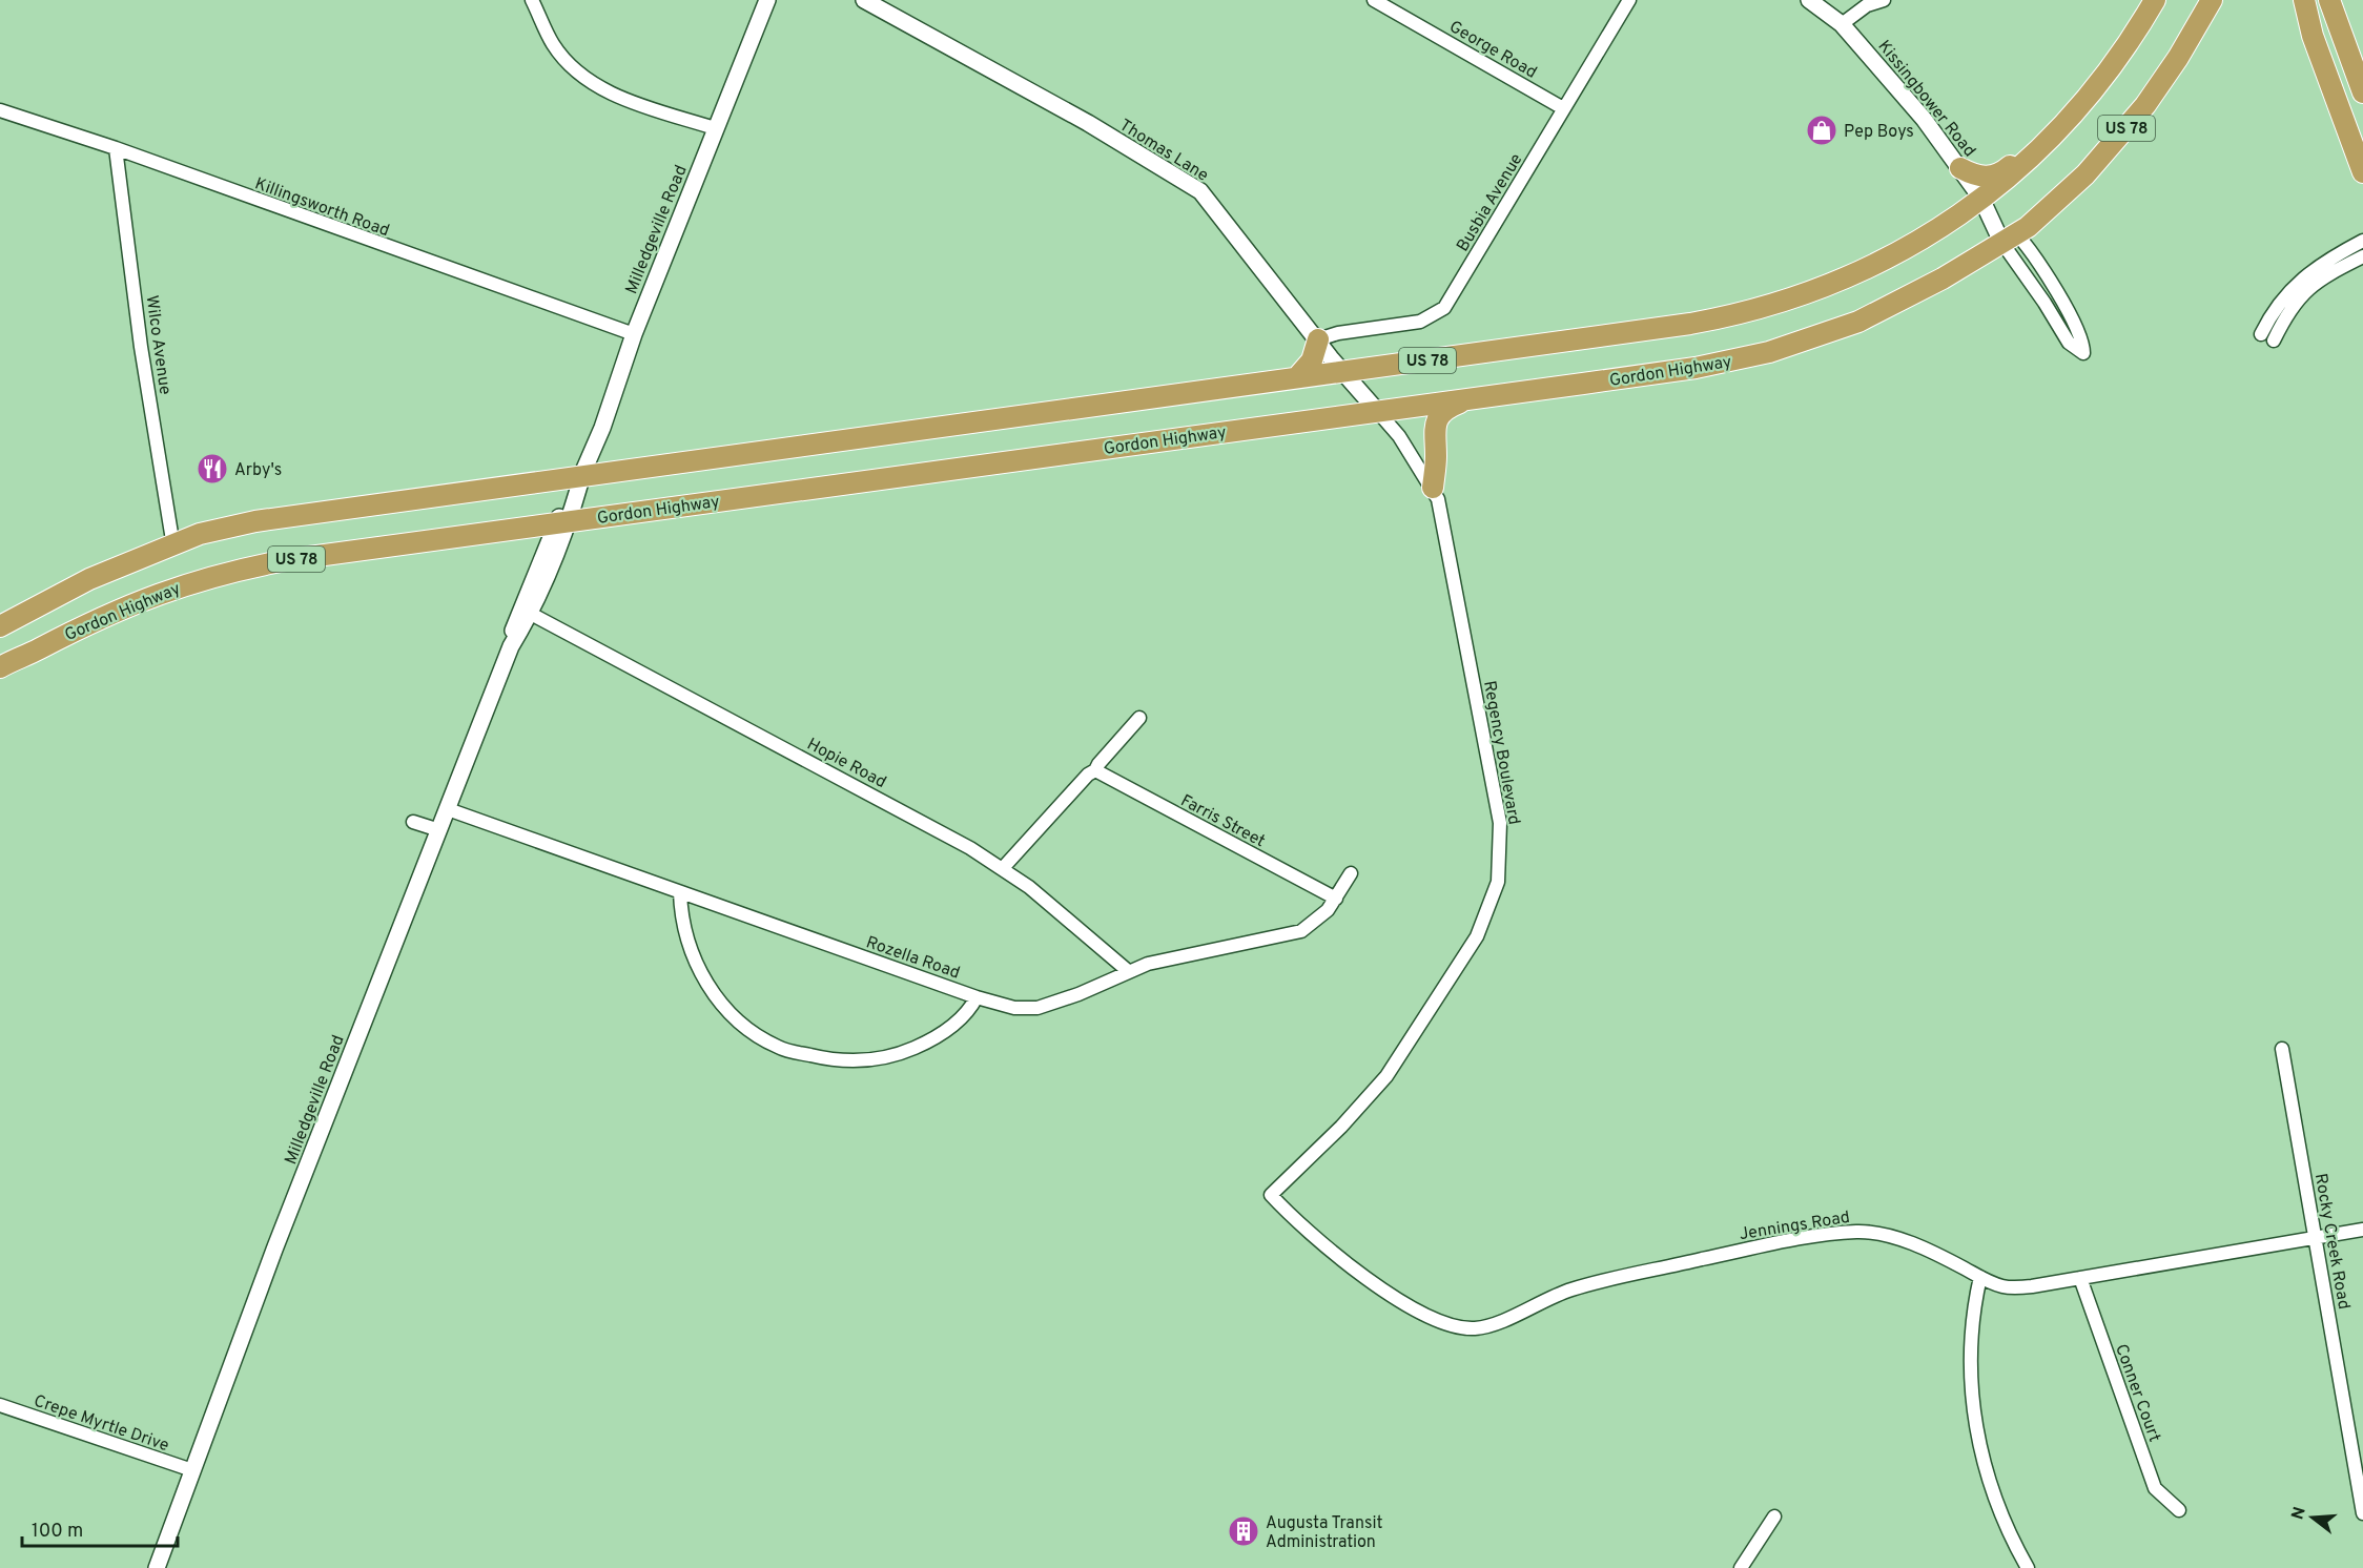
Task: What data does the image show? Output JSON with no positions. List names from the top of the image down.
{
  "streets": {
    "highway": ["US 78", "Gordon Highway"],
    "street": [
      "George Road",
      "Kissingbower Road",
      "Thomas Lane",
      "Busbia Avenue",
      "Killingsworth Road",
      "Milledgeville Road",
      "Wilco Avenue",
      "Regency Boulevard",
      "Hopie Road",
      "Farris Street",
      "Rozella Road",
      "Jennings Road",
      "Rocky Creek Road",
      "Conner Court",
      "Crepe Myrtle Drive"
    ]
  },
  "crossings": [
    ["George Road", "Busbia Avenue"],
    ["Kissingbower Road", "US 78"],
    ["Kissingbower Road", "Gordon Highway"],
    ["US 78", "Thomas Lane"],
    ["US 78", "Milledgeville Road"],
    ["US 78", "Wilco Avenue"],
    ["Thomas Lane", "Busbia Avenue"],
    ["Thomas Lane", "Gordon Highway"],
    ["Thomas Lane", "Regency Boulevard"],
    ["Killingsworth Road", "Milledgeville Road"],
    ["Killingsworth Road", "Wilco Avenue"],
    ["Milledgeville Road", "Gordon Highway"],
    ["Milledgeville Road", "Hopie Road"],
    ["Milledgeville Road", "Rozella Road"],
    ["Milledgeville Road", "Crepe Myrtle Drive"],
    ["Gordon Highway", "Regency Boulevard"],
    ["Regency Boulevard", "Jennings Road"],
    ["Hopie Road", "Rozella Road"],
    ["Farris Street", "Rozella Road"],
    ["Jennings Road", "Rocky Creek Road"],
    ["Jennings Road", "Conner Court"]
  ],
  "places": {
    "shop": ["Pep Boys"],
    "restaurant": ["Arby's"],
    "building": ["Augusta Transit Administration"]
  },
  "scale_bar": "100 m",
  "north": "left"
}
